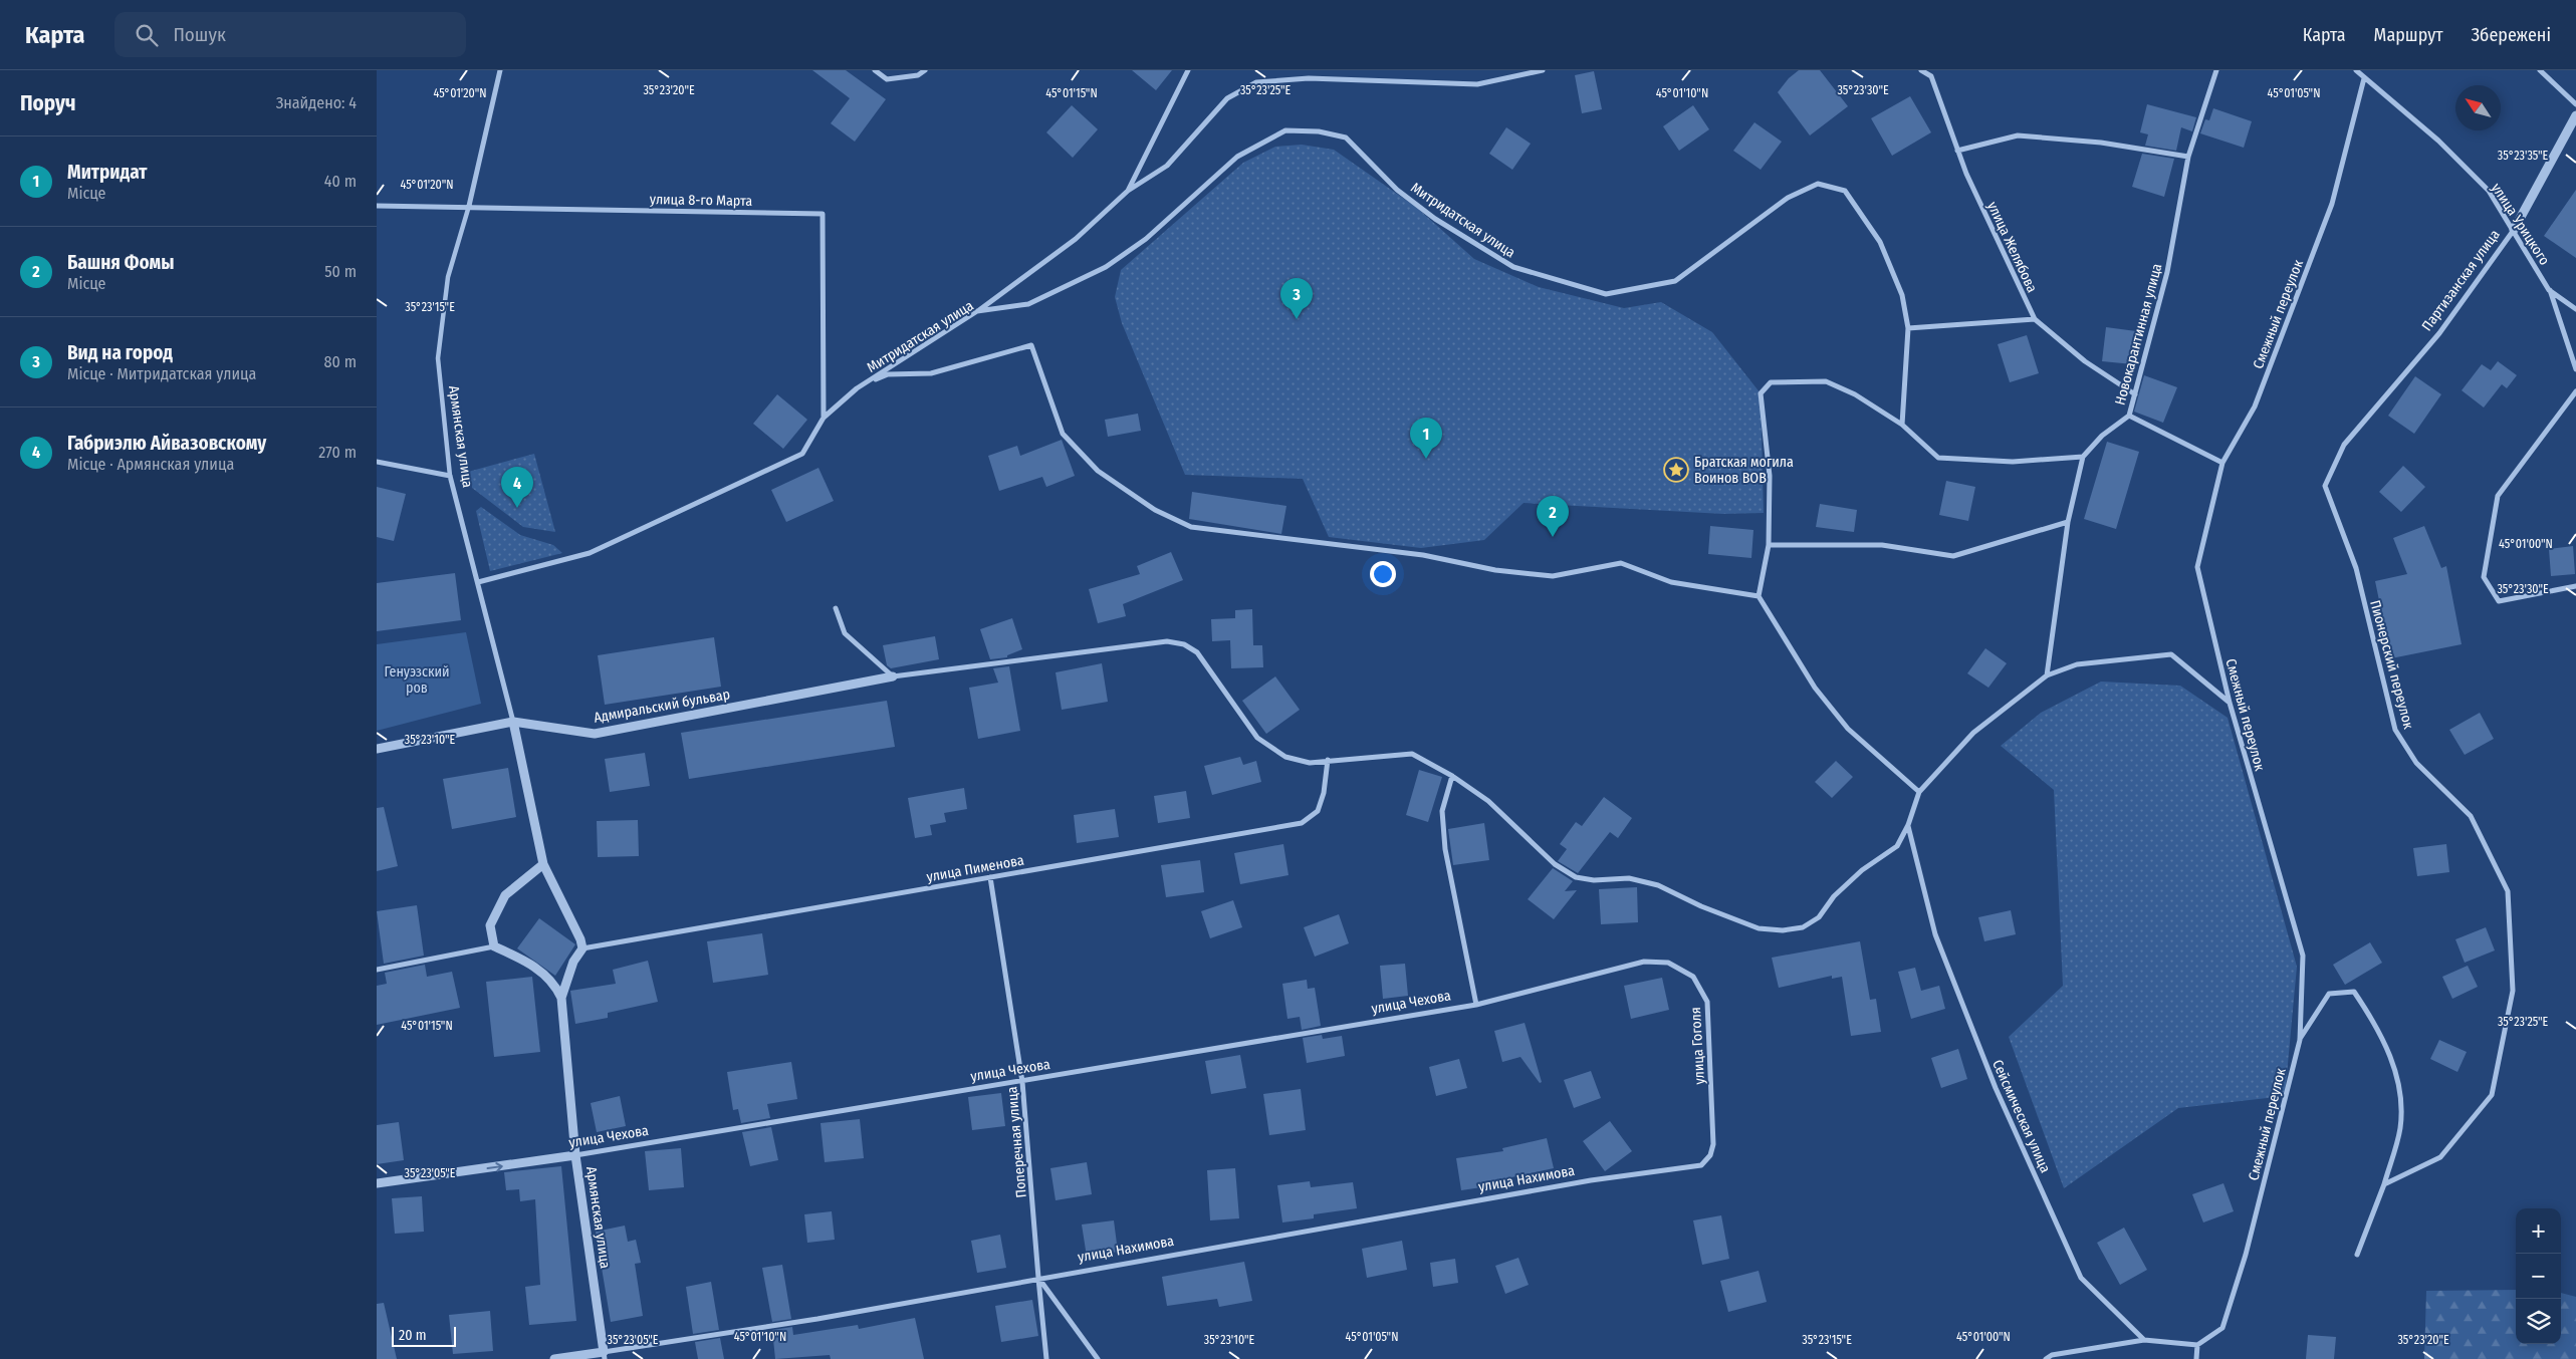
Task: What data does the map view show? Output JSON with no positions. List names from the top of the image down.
{
  "streets": {
    "street": [
      "улица 8-го Марта",
      "Митридатская улица",
      "улица Урицкого",
      "улица Желябова",
      "Партизанская улица",
      "Смежный переулок",
      "Новокарантинная улица",
      "Армянская улица",
      "Пионерский переулок",
      "Адмиральский бульвар",
      "улица Пименова",
      "улица Чехова",
      "улица Гоголя",
      "Сейсмическая улица",
      "Поперечная улица",
      "улица Нахимова"
    ]
  },
  "crossings": [
    ["улица 8-го Марта", "Митридатская улица"],
    ["улица 8-го Марта", "Армянская улица"],
    ["Митридатская улица", "Армянская улица"],
    ["улица Урицкого", "Партизанская улица"],
    ["улица Урицкого", "Смежный переулок"],
    ["улица Желябова", "Новокарантинная улица"],
    ["Партизанская улица", "Пионерский переулок"],
    ["Армянская улица", "Адмиральский бульвар"],
    ["Армянская улица", "улица Пименова"],
    ["Армянская улица", "улица Чехова"],
    ["Армянская улица", "улица Нахимова"],
    ["улица Пименова", "Поперечная улица"],
    ["улица Чехова", "улица Гоголя"],
    ["улица Чехова", "Поперечная улица"],
    ["улица Гоголя", "улица Нахимова"],
    ["Поперечная улица", "улица Нахимова"]
  ],
  "parks": ["Генуэзский ров"],
  "places": {
    "place": ["Братская могила Воинов ВОВ"]
  },
  "scale_bar": "20 m",
  "north": "top left",
  "page": {
    "header": "Карта",
    "search": "Пошук",
    "nav": ["Карта", "Маршрут", "Збережені"],
    "heading": ["Поруч", "Знайдено: 4"],
    "list": [
      {
        "mark": "1",
        "name": "Митридат",
        "note": "Місце",
        "value": "40 m"
      },
      {
        "mark": "2",
        "name": "Башня Фомы",
        "note": "Місце",
        "value": "50 m"
      },
      {
        "mark": "3",
        "name": "Вид на город",
        "note": "Місце · Митридатская улица",
        "value": "80 m"
      },
      {
        "mark": "4",
        "name": "Габриэлю Айвазовскому",
        "note": "Місце · Армянская улица",
        "value": "270 m"
      }
    ],
    "pins": [
      "3",
      "1",
      "4",
      "2"
    ],
    "map_buttons": ["+", "−"],
    "scale": "20 m"
  },
  "coordinates": [
    "35°23'20\"E",
    "35°23'25\"E",
    "35°23'30\"E",
    "45°01'20\"N",
    "45°01'15\"N",
    "45°01'10\"N",
    "45°01'05\"N",
    "35°23'35\"E",
    "35°23'15\"E",
    "45°01'00\"N",
    "35°23'10\"E",
    "35°23'05\"E"
  ]
}
